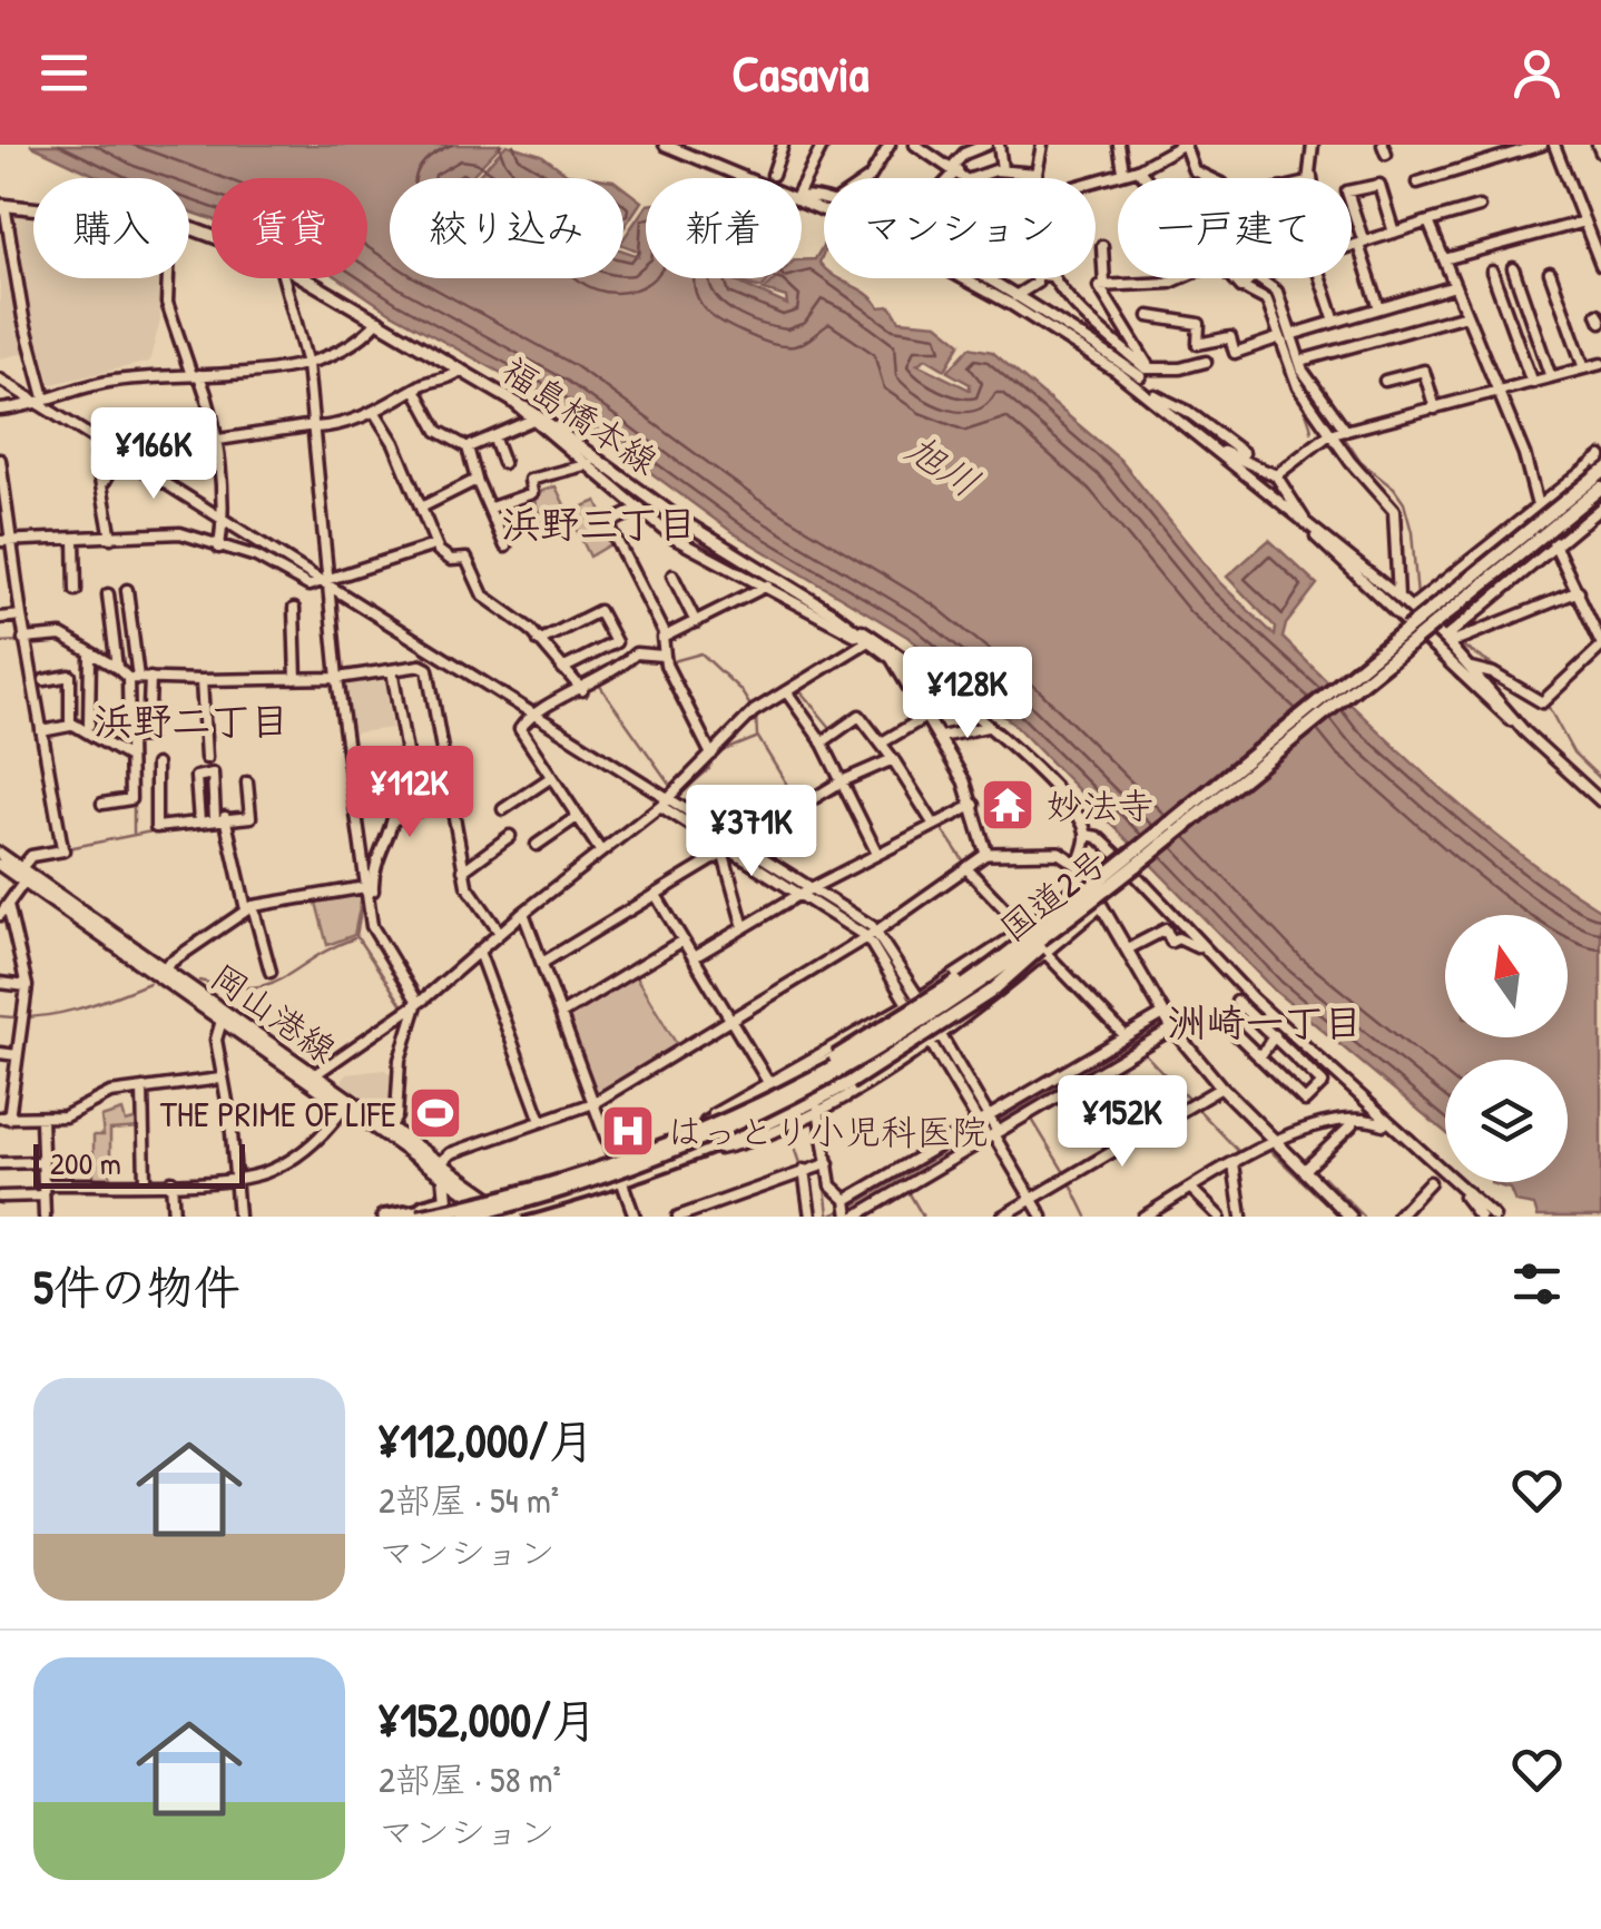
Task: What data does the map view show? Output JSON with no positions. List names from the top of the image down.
{
  "streets": {
    "highway": ["国道2号"],
    "main road": ["福島橋本線", "岡山港線"]
  },
  "districts": ["浜野三丁目", "浜野二丁目", "洲崎一丁目"],
  "water": ["旭川"],
  "places": {
    "temple": ["妙法寺"],
    "sports": ["THE PRIME OF LIFE"],
    "hospital": ["はっとり小児科医院"]
  },
  "scale_bar": "200 m",
  "north": "top",
  "page": {
    "header": "Casavia",
    "chip": [
      "購入",
      "賃貸",
      "絞り込み",
      "新着",
      "マンション",
      "一戸建て"
    ],
    "price": [
      "¥166K",
      "¥128K",
      "¥112K",
      "¥371K",
      "¥152K"
    ],
    "scale": "200 m",
    "heading": "5件の物件",
    "list": [
      {
        "name": "¥112,000/月",
        "note": "2部屋 · 54 m² · マンション"
      },
      {
        "name": "¥152,000/月",
        "note": "2部屋 · 58 m² · マンション"
      }
    ]
  }
}
